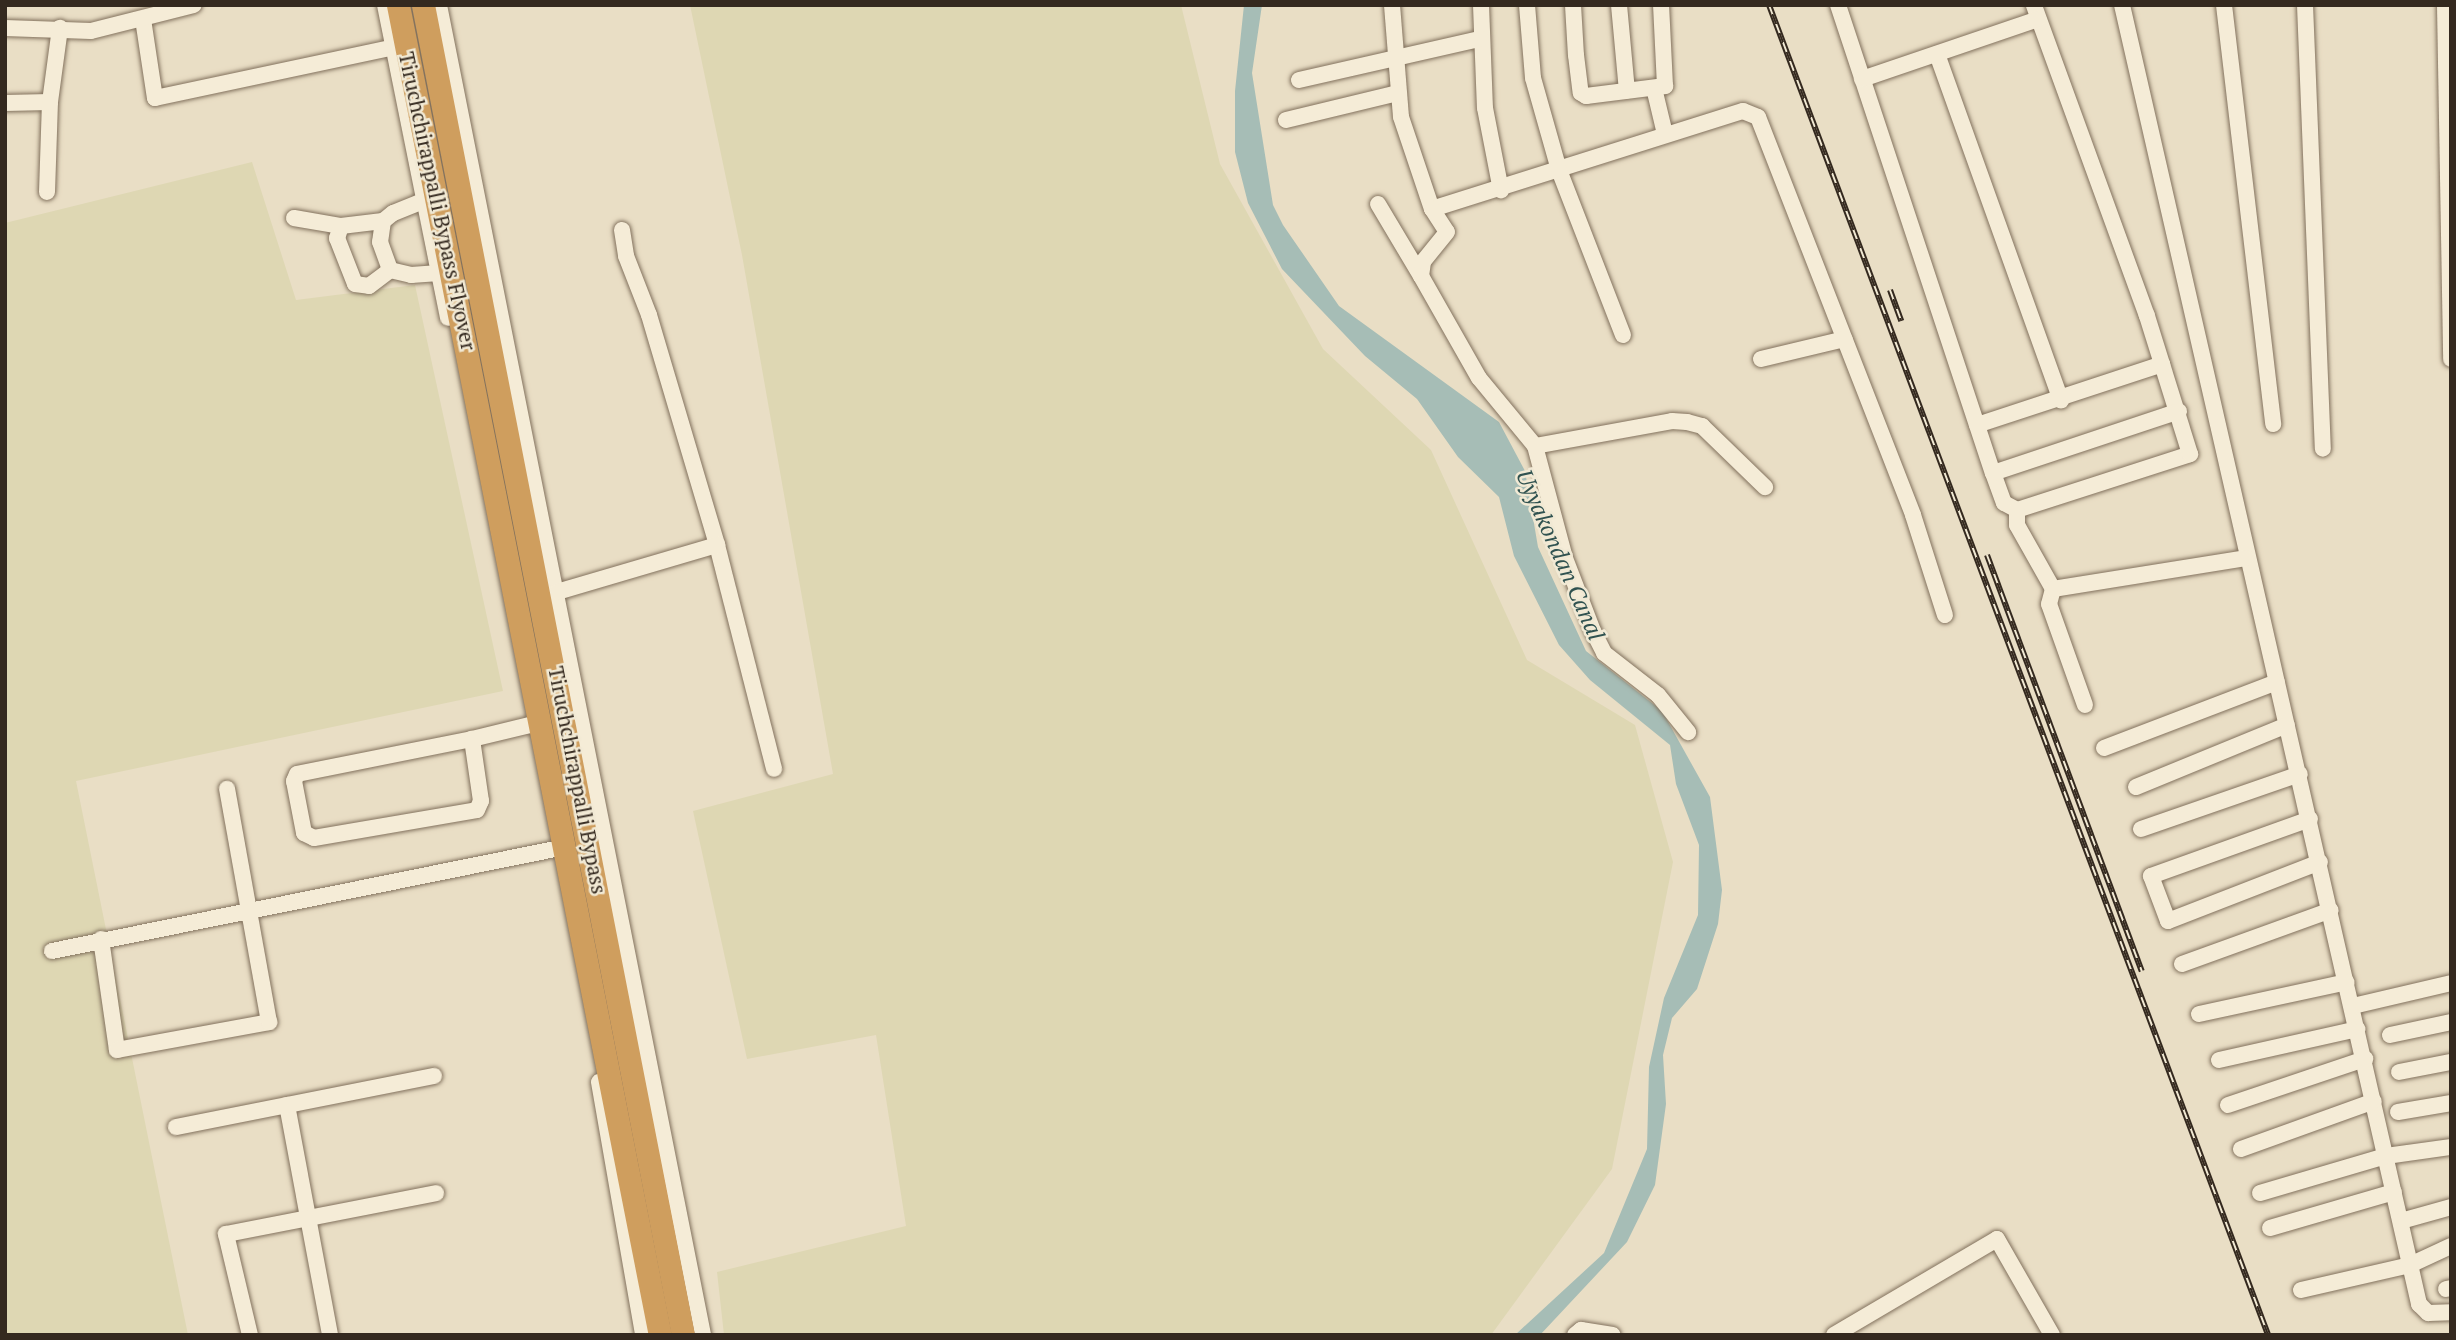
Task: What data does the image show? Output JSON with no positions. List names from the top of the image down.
{
  "streets": {
    "highway": ["Tiruchchirappalli Bypass Flyover", "Tiruchchirappalli Bypass"]
  },
  "crossings": [
    ["Tiruchchirappalli Bypass Flyover", "Tiruchchirappalli Bypass"]
  ],
  "water": ["Uyyakondan Canal"]
}
